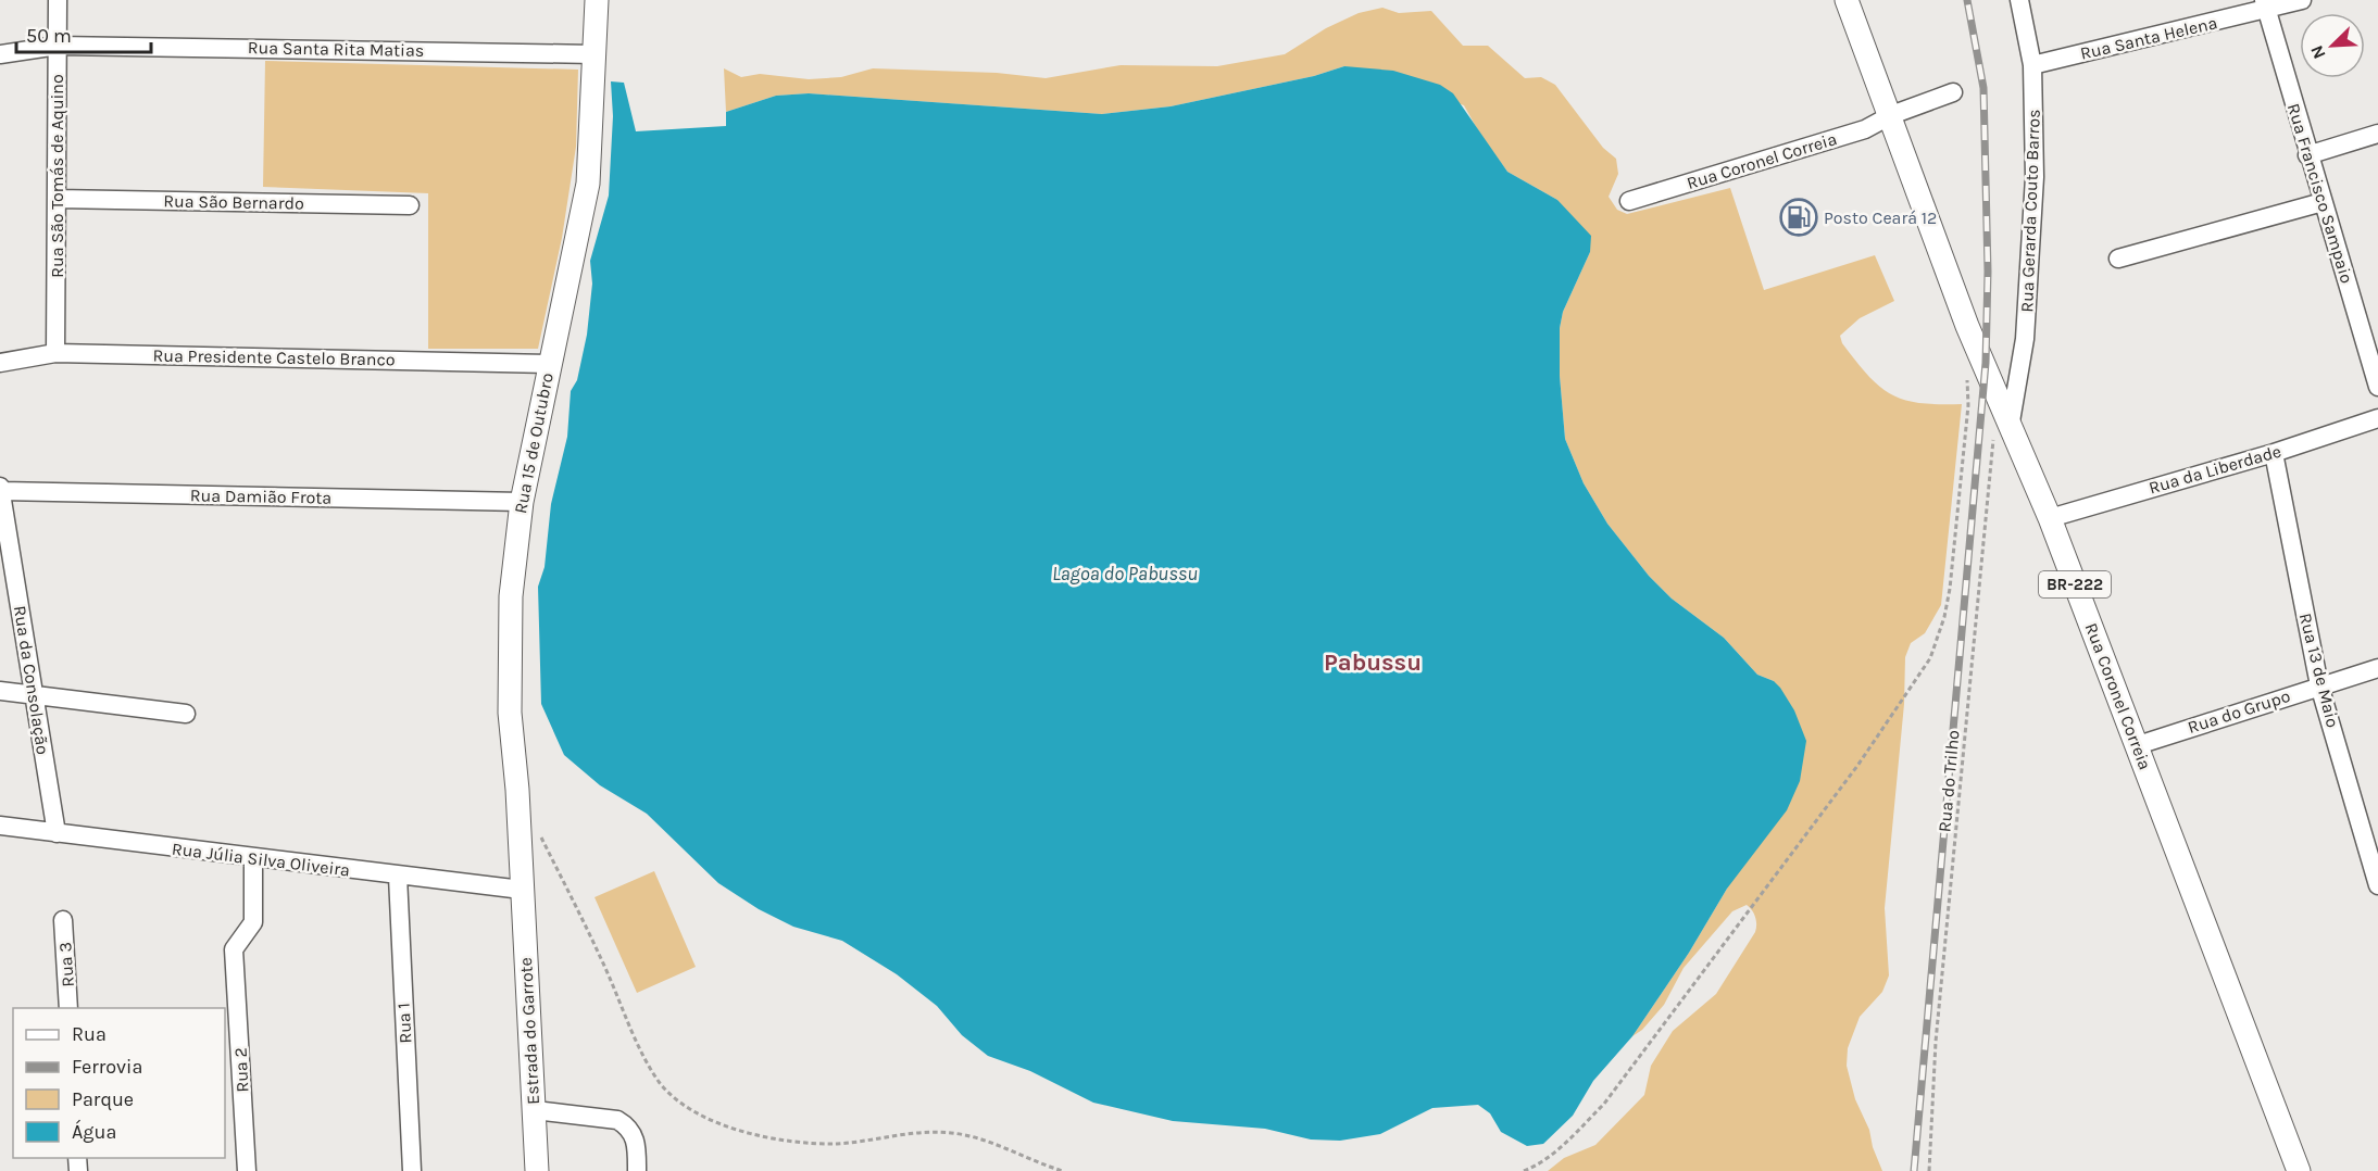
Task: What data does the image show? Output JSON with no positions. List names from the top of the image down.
{
  "streets": {
    "main road": [
      "Rua Coronel Correia",
      "Rua 15 de Outubro",
      "BR-222",
      "Estrada do Garrote"
    ],
    "street": [
      "Rua Santa Helena",
      "Rua Santa Rita Matias",
      "Rua São Tomás de Aquino",
      "Rua Francisco Sampaio",
      "Rua São Bernardo",
      "Rua Gerarda Couto Barros",
      "Rua Presidente Castelo Branco",
      "Rua da Liberdade",
      "Rua Damião Frota",
      "Rua 13 de Maio",
      "Rua da Consolação",
      "Rua do Grupo",
      "Rua Júlia Silva Oliveira",
      "Rua 3",
      "Rua 1",
      "Rua 2"
    ],
    "path": ["Rua do Trilho"]
  },
  "crossings": [
    ["Rua Santa Helena", "Rua Francisco Sampaio"],
    ["Rua Santa Helena", "Rua Gerarda Couto Barros"],
    ["Rua Santa Rita Matias", "Rua São Tomás de Aquino"],
    ["Rua Santa Rita Matias", "Rua 15 de Outubro"],
    ["Rua Coronel Correia", "Rua Gerarda Couto Barros"],
    ["Rua Coronel Correia", "Rua da Liberdade"],
    ["Rua Coronel Correia", "Rua do Grupo"],
    ["Rua Coronel Correia", "Rua do Trilho"],
    ["Rua São Tomás de Aquino", "Rua São Bernardo"],
    ["Rua São Tomás de Aquino", "Rua Presidente Castelo Branco"],
    ["Rua Gerarda Couto Barros", "Rua do Trilho"],
    ["Rua Presidente Castelo Branco", "Rua 15 de Outubro"],
    ["Rua 15 de Outubro", "Rua Damião Frota"],
    ["Rua 15 de Outubro", "Rua Júlia Silva Oliveira"],
    ["Rua 15 de Outubro", "Estrada do Garrote"],
    ["Rua da Liberdade", "Rua 13 de Maio"],
    ["Rua Damião Frota", "Rua da Consolação"],
    ["Rua 13 de Maio", "Rua do Grupo"],
    ["Rua da Consolação", "Rua Júlia Silva Oliveira"],
    ["Rua Júlia Silva Oliveira", "Rua 1"],
    ["Rua Júlia Silva Oliveira", "Estrada do Garrote"],
    ["Rua Júlia Silva Oliveira", "Rua 2"]
  ],
  "districts": ["Pabussu"],
  "water": ["Lagoa do Pabussu"],
  "places": {
    "fuel station": ["Posto Ceará 12"]
  },
  "legend": [
    "Rua",
    "Ferrovia",
    "Parque",
    "Água"
  ],
  "scale_bar": "50 m",
  "north": "bottom left"
}
